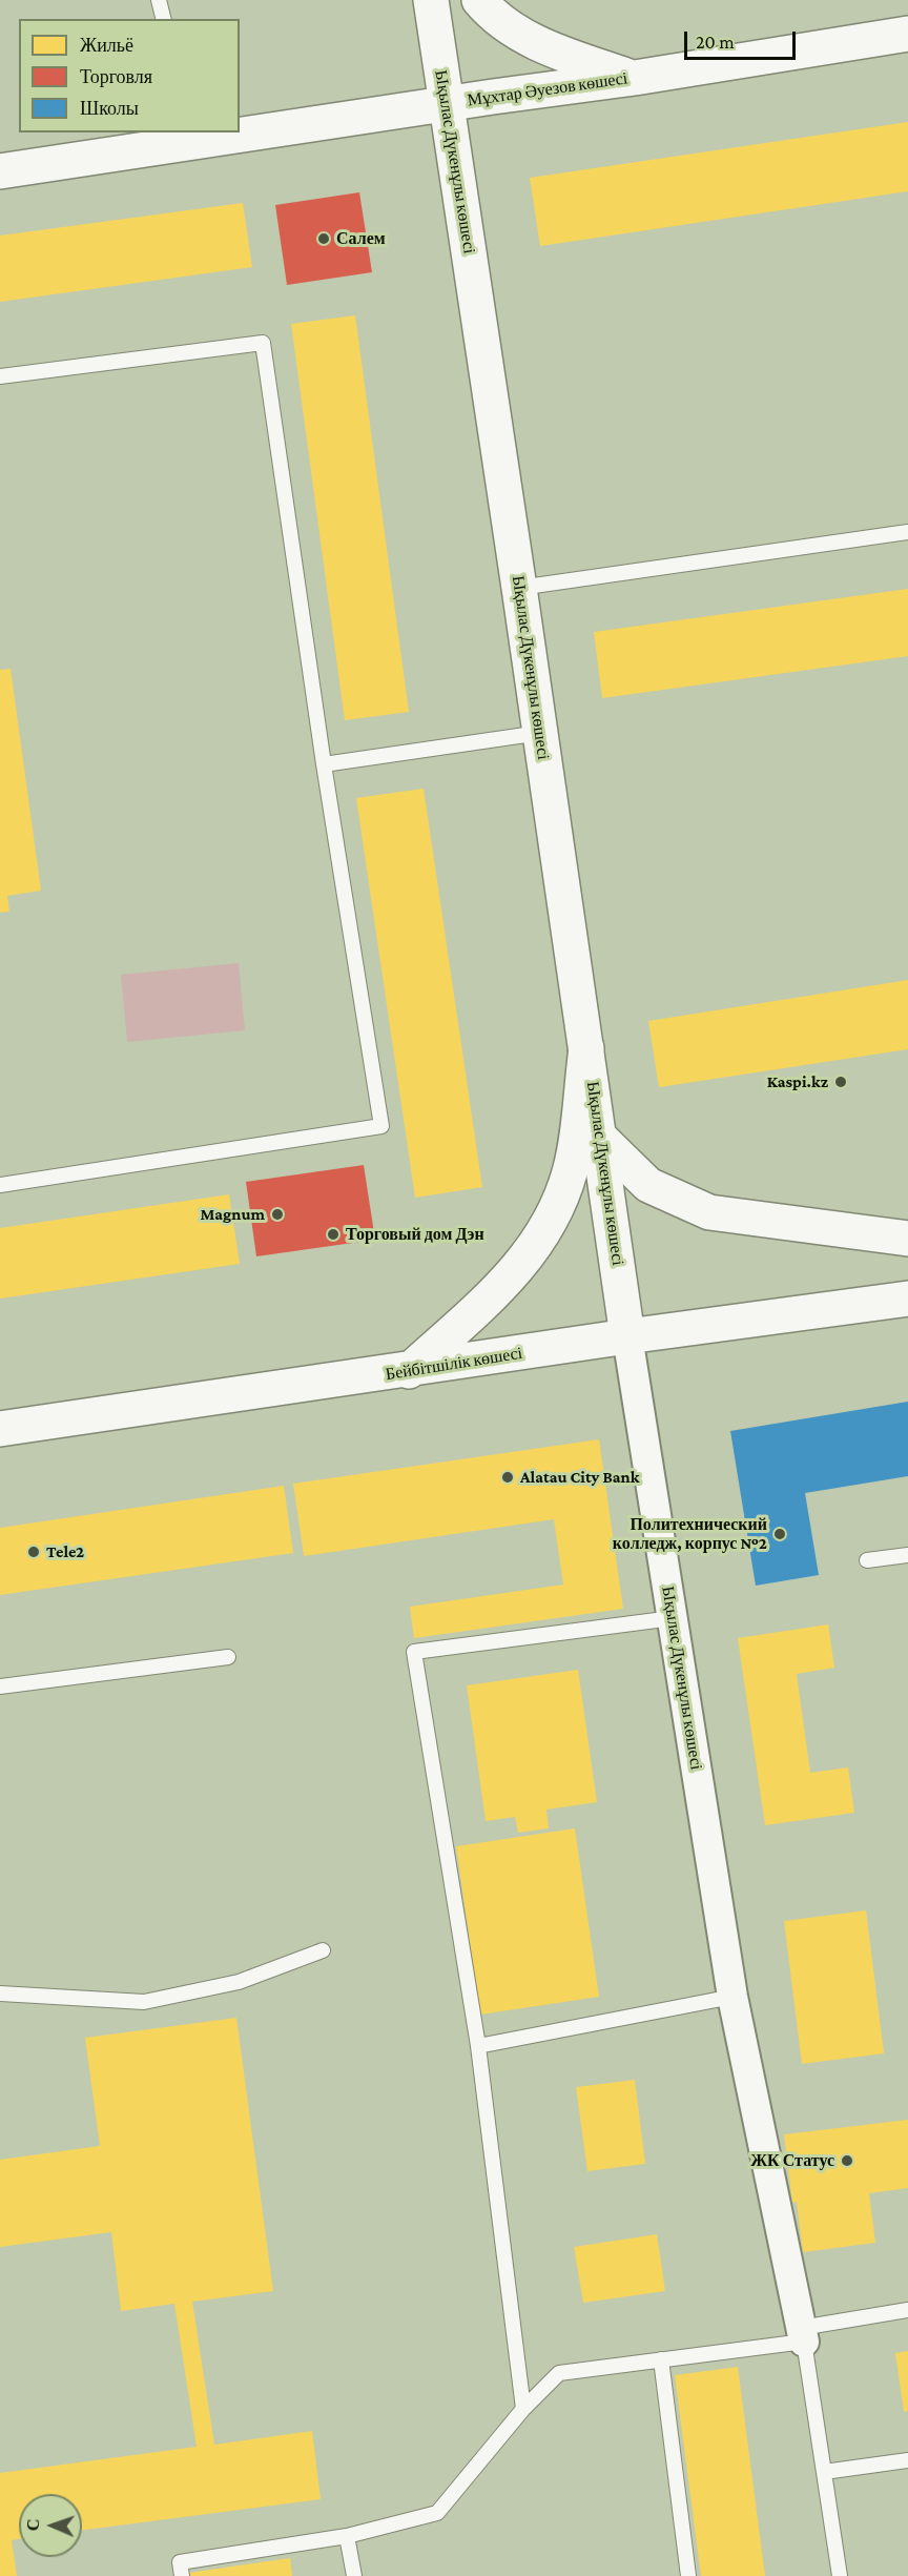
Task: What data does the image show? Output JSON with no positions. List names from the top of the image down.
{
  "streets": {
    "street": ["Мұхтар Әуезов көшесі", "Ықылас Дүкенұлы көшесі", "Бейбітшілік көшесі"]
  },
  "crossings": [
    ["Мұхтар Әуезов көшесі", "Ықылас Дүкенұлы көшесі"],
    ["Ықылас Дүкенұлы көшесі", "Бейбітшілік көшесі"]
  ],
  "places": [
    "Салем",
    "Kaspi.kz",
    "Magnum",
    "Торговый дом Дэн",
    "Alatau City Bank",
    "Политехнический колледж, корпус №2",
    "Tele2",
    "ЖК Статус"
  ],
  "legend": ["Жильё", "Торговля", "Школы"],
  "scale_bar": "20 m",
  "north": "left"
}
